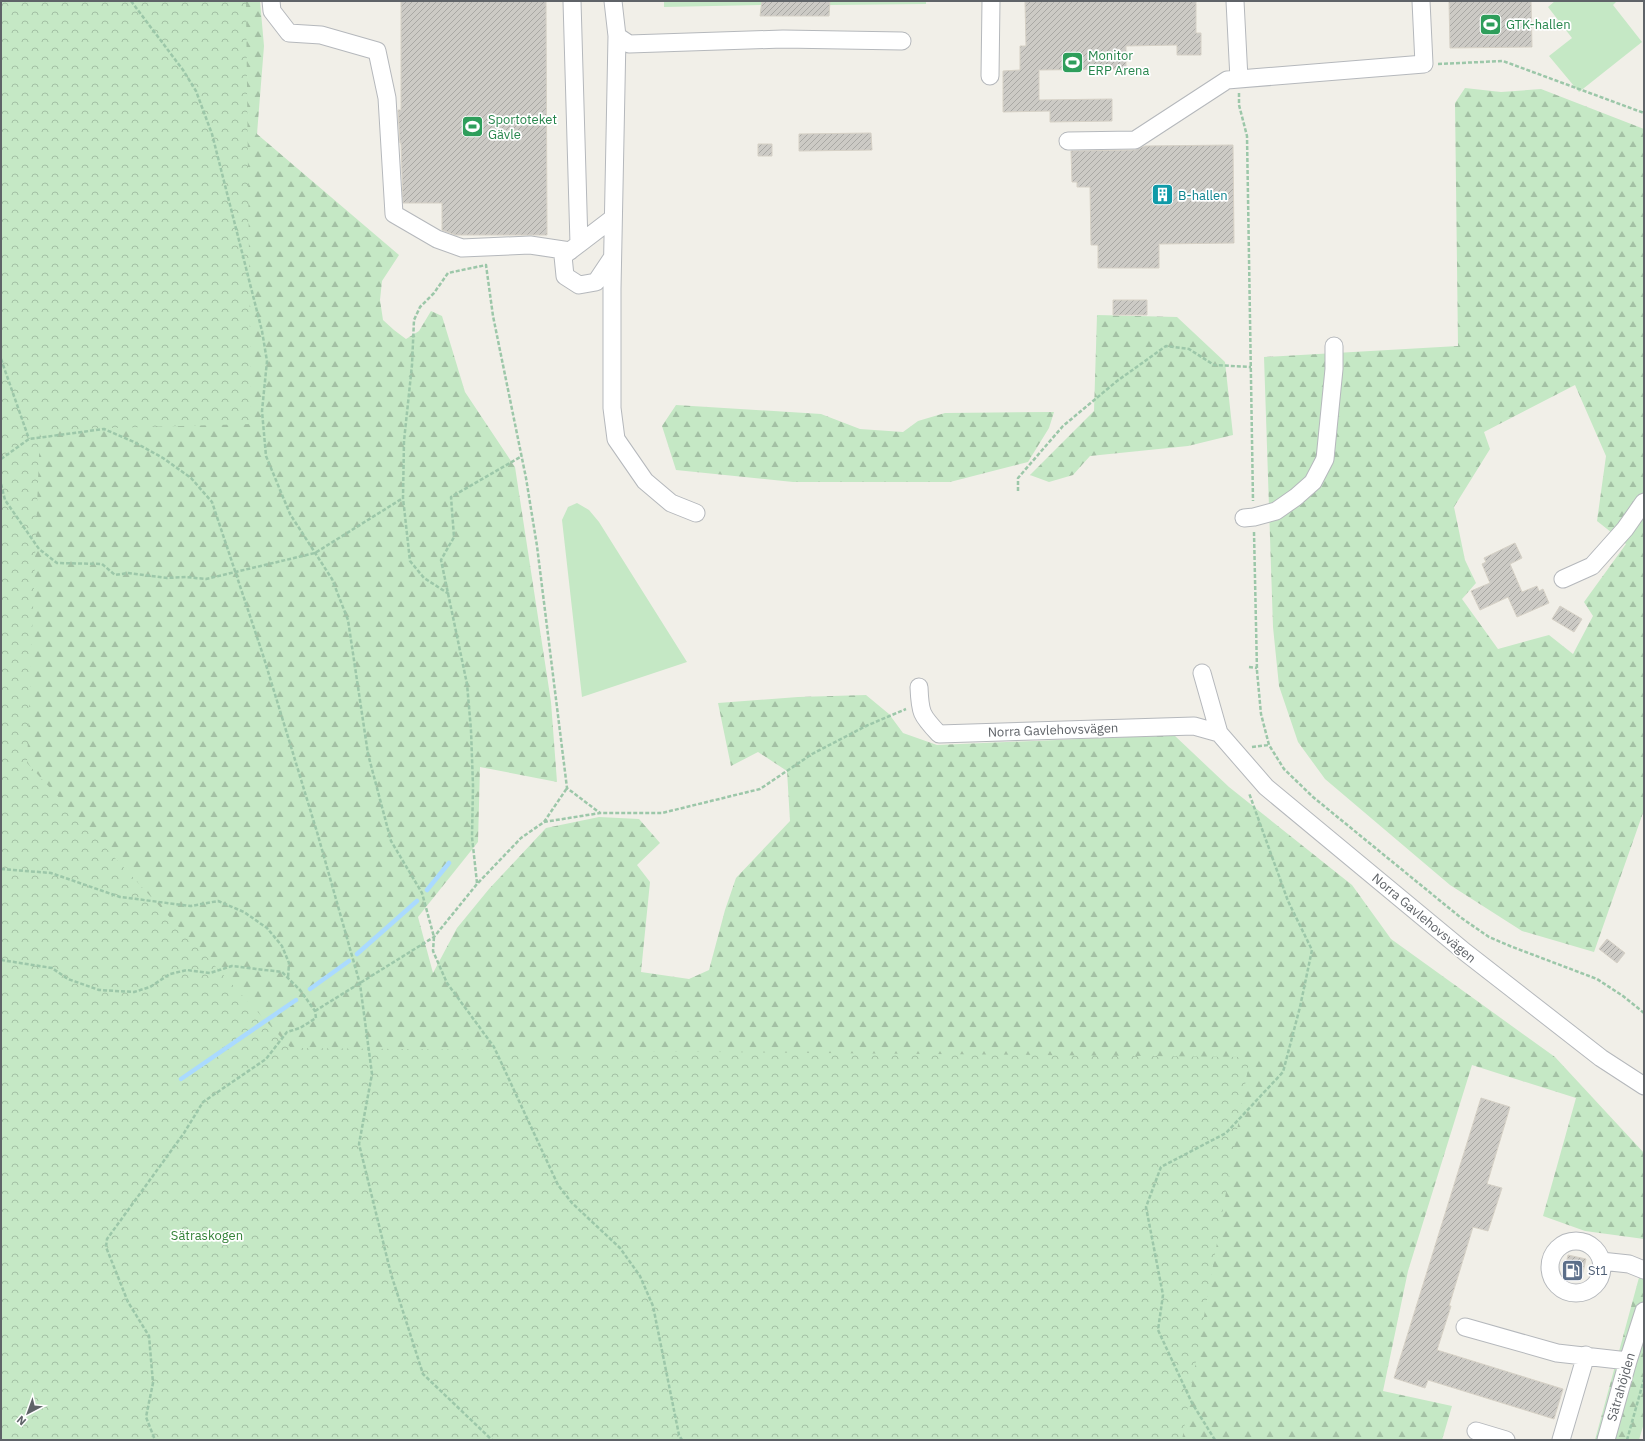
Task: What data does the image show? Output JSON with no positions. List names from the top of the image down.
{
  "streets": {
    "street": ["Norra Gavlehovsvägen", "Sätrahöjden"]
  },
  "parks": ["Sätraskogen"],
  "places": {
    "sports": ["GTK-hallen", "Monitor ERP Arena", "Sportoteket Gävle"],
    "building": ["B-hallen"],
    "fuel station": ["St1"]
  },
  "north": "bottom left"
}
